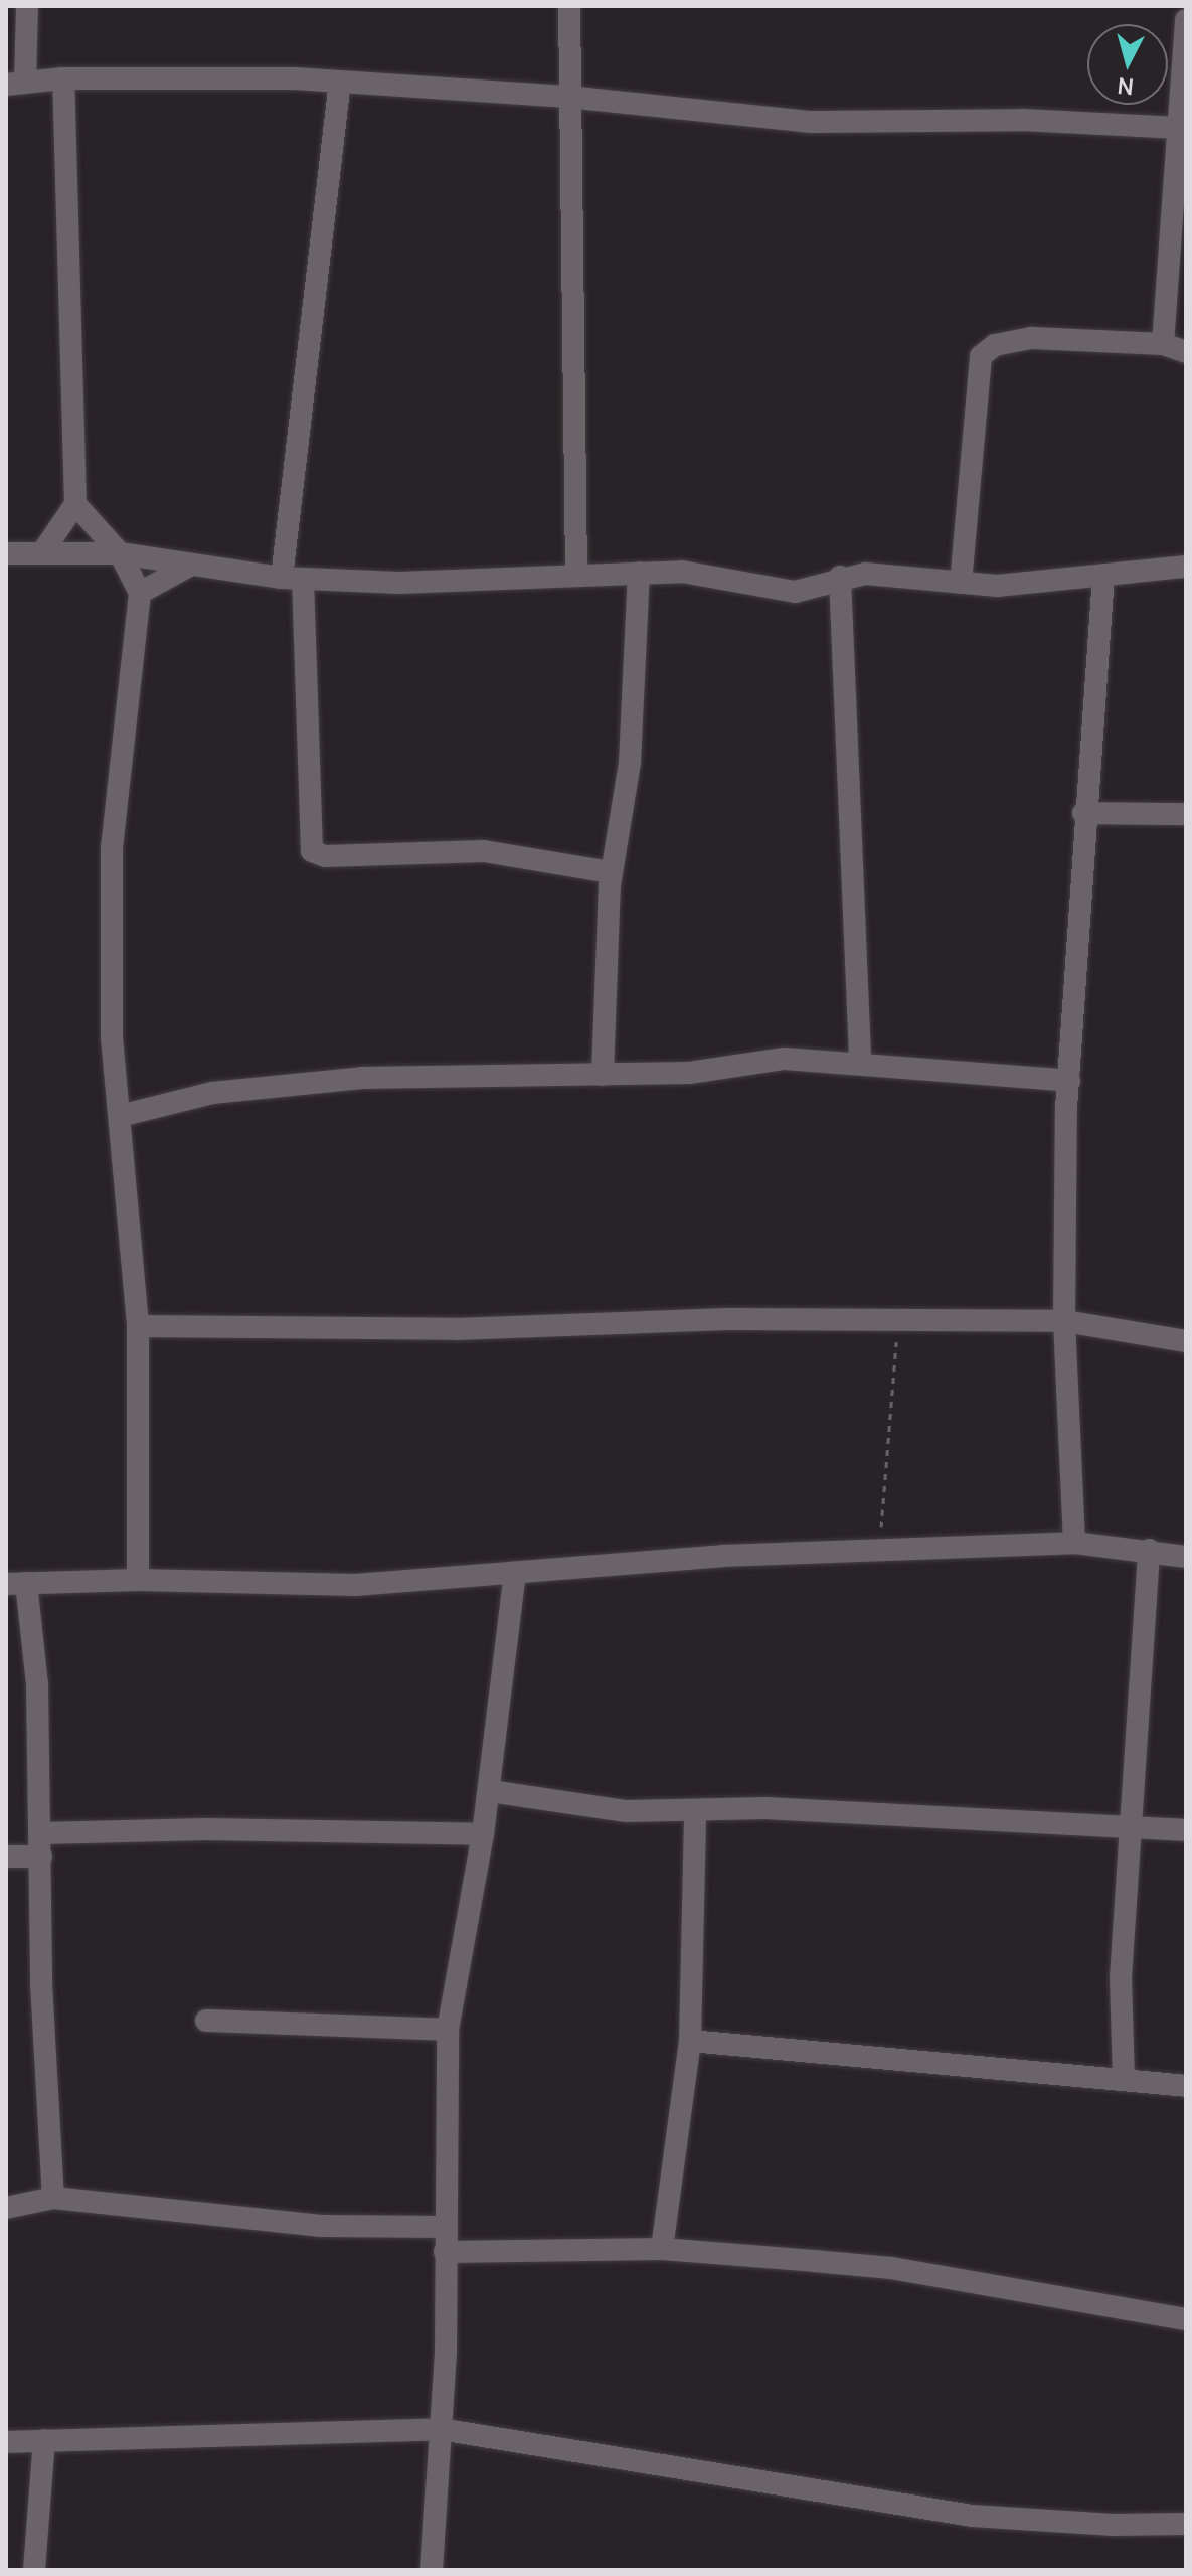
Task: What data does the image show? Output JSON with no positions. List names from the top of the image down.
{
  "north": "bottom"
}
